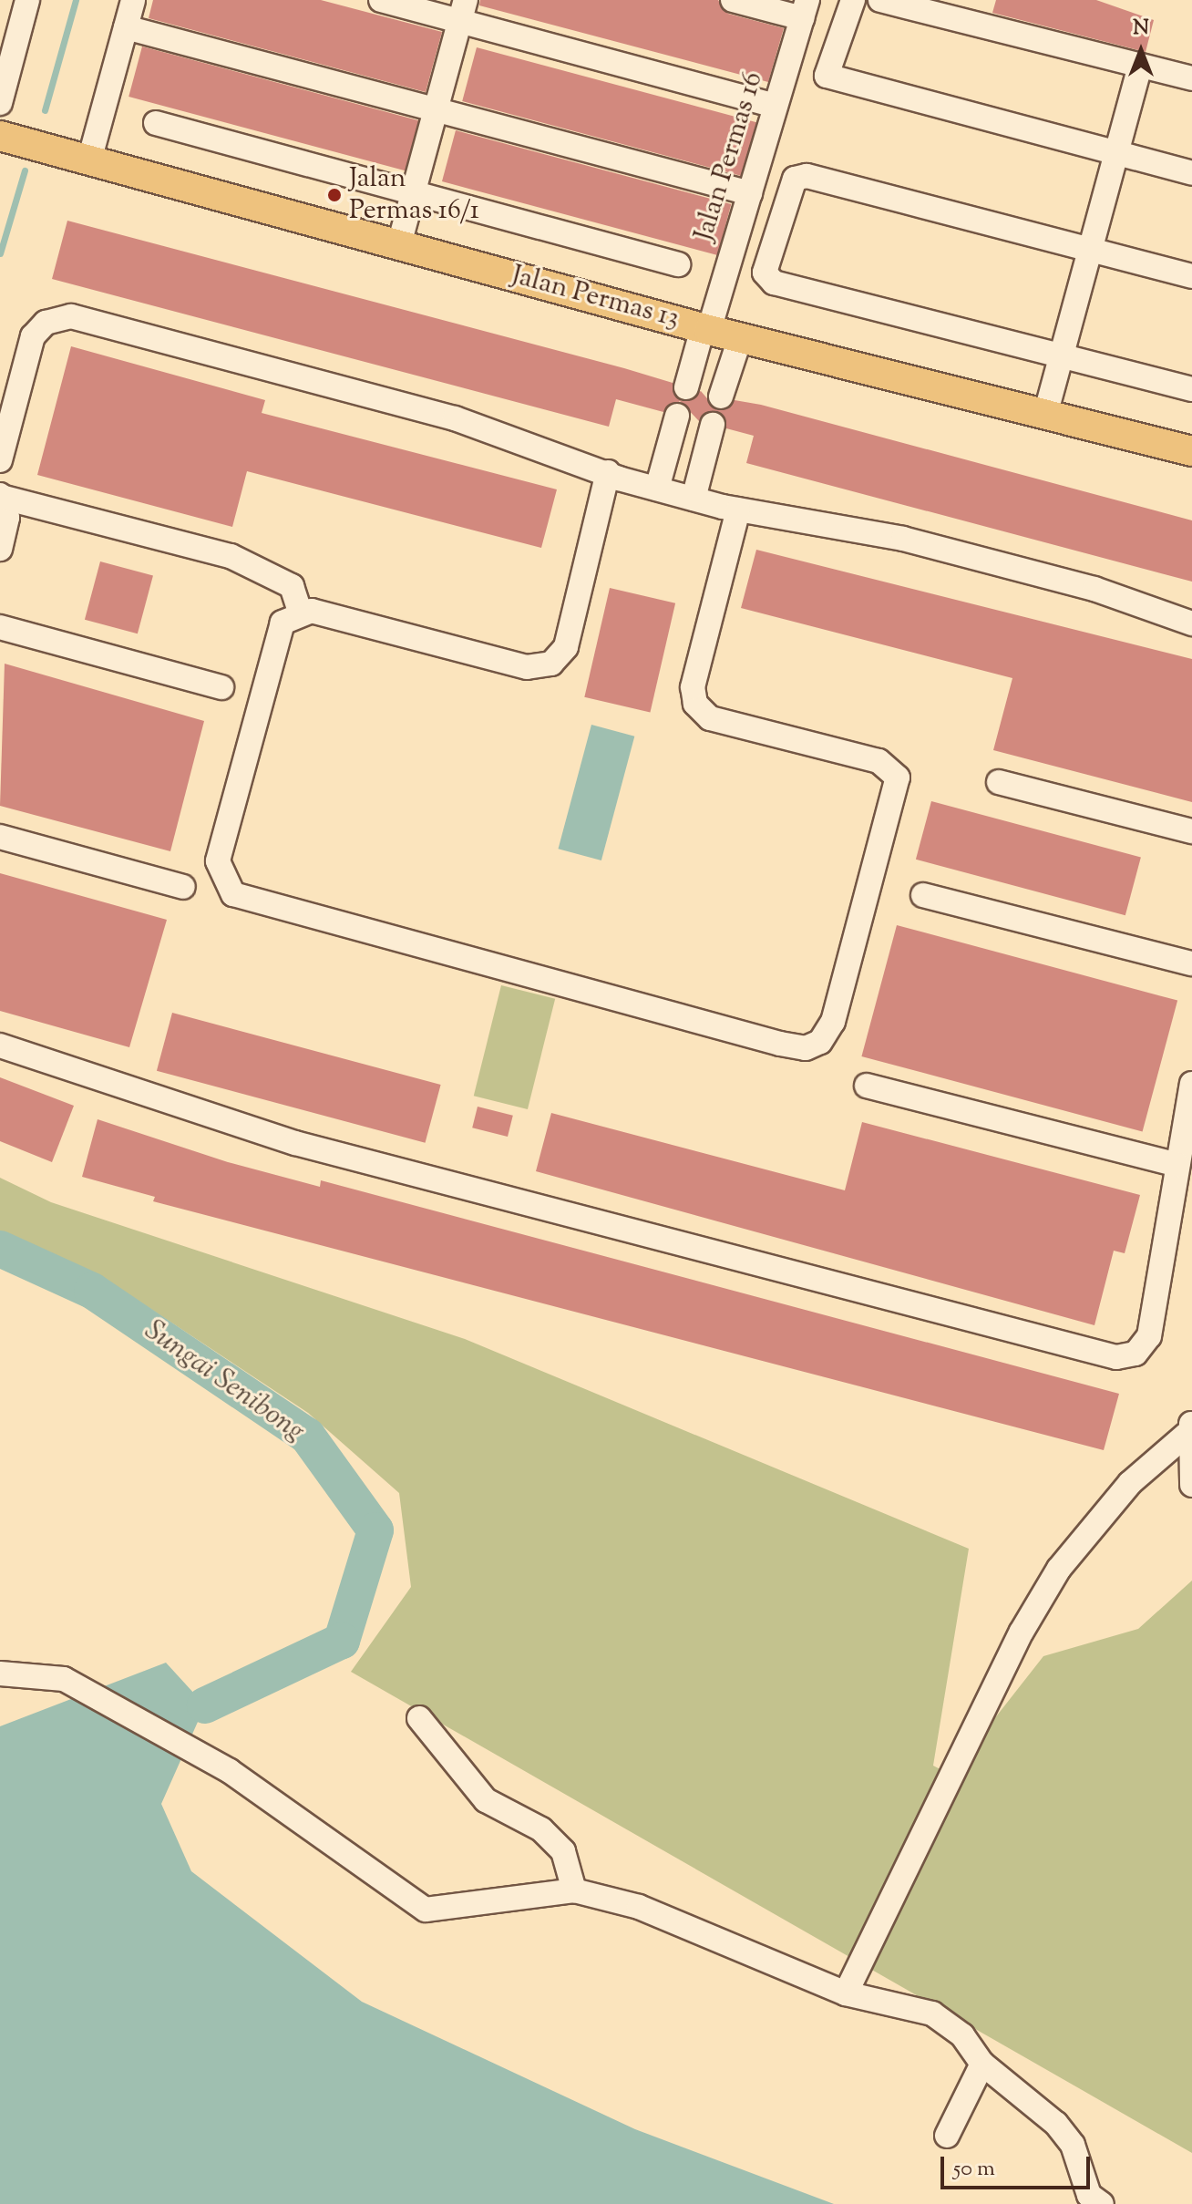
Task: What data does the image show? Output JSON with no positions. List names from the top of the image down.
{
  "streets": {
    "main road": ["Jalan Permas 13"],
    "street": ["Jalan Permas 16"]
  },
  "crossings": [
    ["Jalan Permas 16", "Jalan Permas 13"]
  ],
  "water": ["Sungai Senibong"],
  "places": ["Jalan Permas 16/1"],
  "scale_bar": "50 m",
  "north": "top"
}
